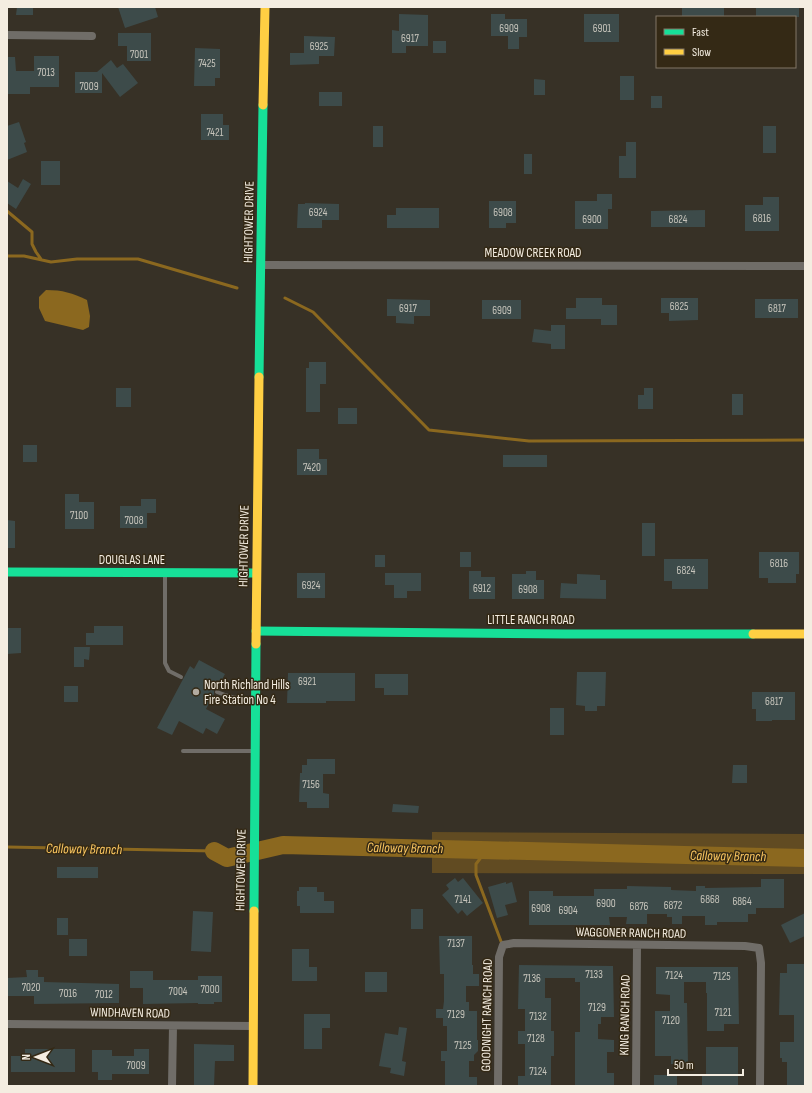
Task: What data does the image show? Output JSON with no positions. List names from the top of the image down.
{
  "streets": {
    "street": [
      "HIGHTOWER DRIVE",
      "MEADOW CREEK ROAD",
      "DOUGLAS LANE",
      "LITTLE RANCH ROAD",
      "WAGGONER RANCH ROAD",
      "WINDHAVEN ROAD",
      "GOODNIGHT RANCH ROAD",
      "KING RANCH ROAD"
    ]
  },
  "crossings": [
    ["HIGHTOWER DRIVE", "MEADOW CREEK ROAD"],
    ["HIGHTOWER DRIVE", "DOUGLAS LANE"],
    ["HIGHTOWER DRIVE", "LITTLE RANCH ROAD"],
    ["HIGHTOWER DRIVE", "WINDHAVEN ROAD"],
    ["WAGGONER RANCH ROAD", "GOODNIGHT RANCH ROAD"],
    ["WAGGONER RANCH ROAD", "KING RANCH ROAD"]
  ],
  "water": ["Calloway Branch"],
  "places": ["North Richland Hills Fire Station No 4"],
  "house_numbers": [
    "6909",
    "6901",
    "6917",
    "6925",
    "7001",
    "7425",
    "7013",
    "7009",
    "7421",
    "6924",
    "6908",
    "6816",
    "6900",
    "6824",
    "6825",
    "6917",
    "6817",
    "6909",
    "7420",
    "7100",
    "7008",
    "6816",
    "6824",
    "6924",
    "6912",
    "6908",
    "6921",
    "6817",
    "7156",
    "7141",
    "6868",
    "6864",
    "6900",
    "6872",
    "6876",
    "6908",
    "6904",
    "7137",
    "7133",
    "7124",
    "7125",
    "7136",
    "7020",
    "7000",
    "7004",
    "7016",
    "7012",
    "7129",
    "7121",
    "7129",
    "7132",
    "7120",
    "7128",
    "7125",
    "7009",
    "7124"
  ],
  "legend": ["Fast", "Slow"],
  "scale_bar": "50 m",
  "north": "left"
}
